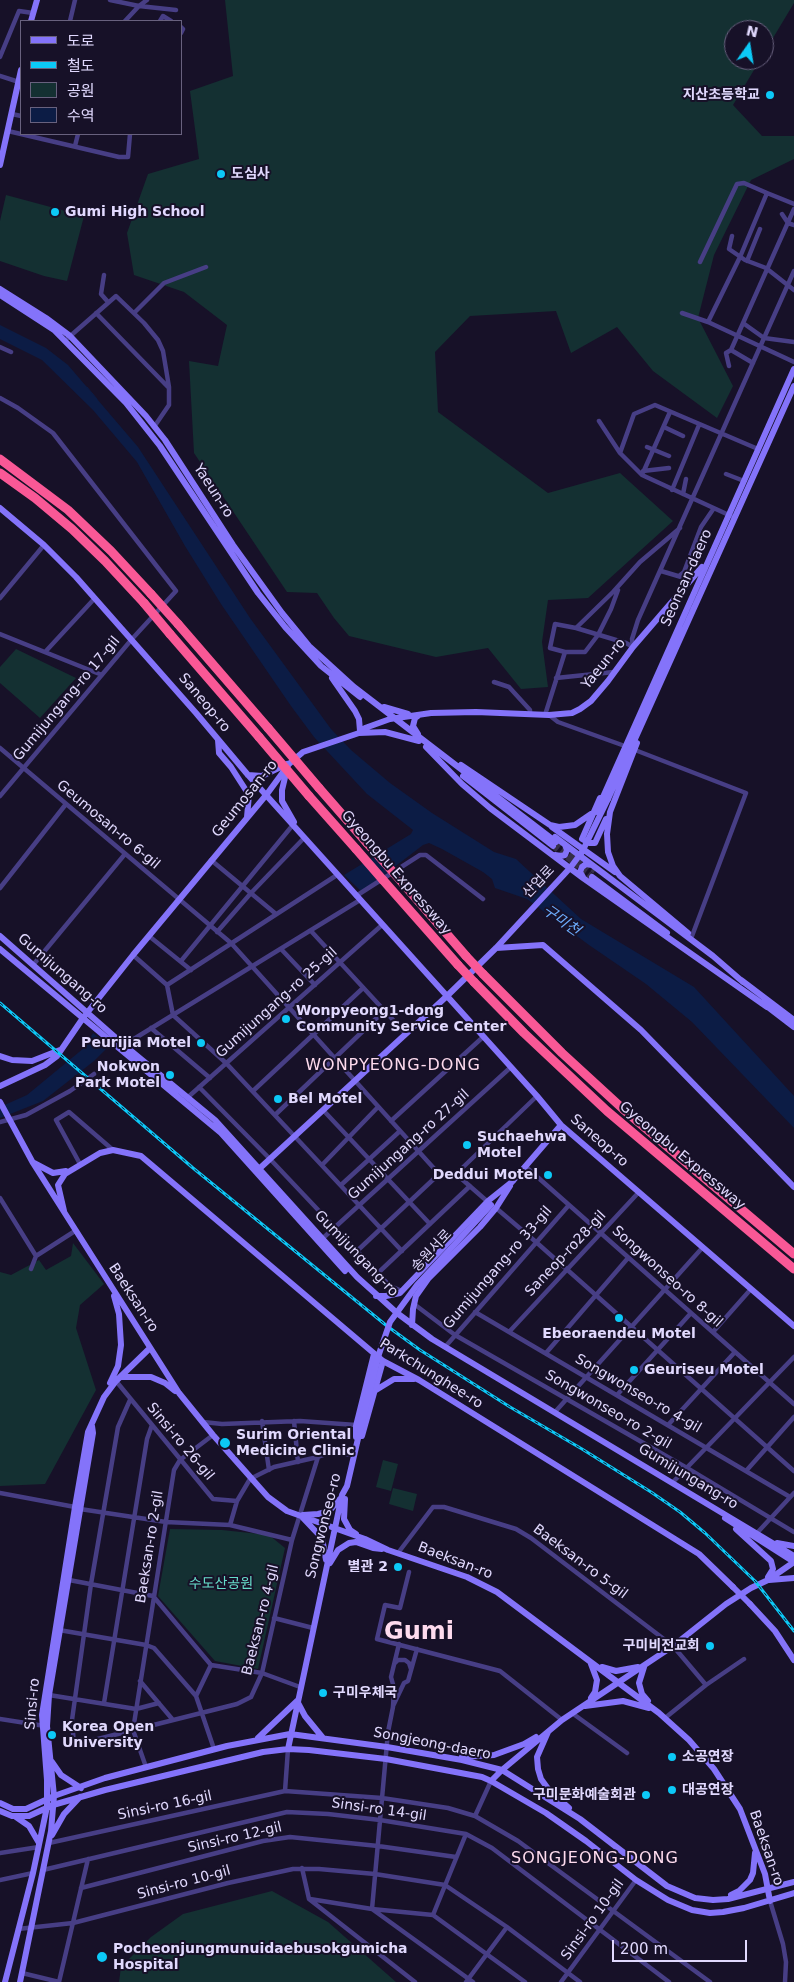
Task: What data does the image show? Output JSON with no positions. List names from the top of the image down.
{
  "streets": {
    "highway": ["Gyeongbu Expressway"],
    "street": [
      "Yaeun-ro",
      "Seonsan-daero",
      "Gumijungang-ro 17-gil",
      "Saneop-ro",
      "Geumosan-ro",
      "Geumosan-ro 6-gil",
      "산업로",
      "Gumijungang-ro",
      "Gumijungang-ro 25-gil",
      "Gumijungang-ro 27-gil",
      "송원서로",
      "Saneop-ro28-gil",
      "Gumijungang-ro 33-gil",
      "Songwonseo-ro 8-gil",
      "Baeksan-ro",
      "Parkchunghee-ro",
      "Songwonseo-ro 4-gil",
      "Songwonseo-ro 2-gil",
      "Sinsi-ro 26-gil",
      "Songwonseo-ro",
      "Baeksan-ro 2-gil",
      "Baeksan-ro 5-gil",
      "Baeksan-ro 4-gil",
      "Sinsi-ro",
      "Songjeong-daero",
      "Sinsi-ro 16-gil",
      "Sinsi-ro 14-gil",
      "Sinsi-ro 12-gil",
      "Sinsi-ro 10-gil"
    ]
  },
  "crossings": [
    ["Yaeun-ro", "Seonsan-daero"],
    ["Yaeun-ro", "Geumosan-ro"],
    ["Seonsan-daero", "산업로"],
    ["Gumijungang-ro 17-gil", "Saneop-ro"],
    ["Gumijungang-ro 17-gil", "Geumosan-ro 6-gil"],
    ["Saneop-ro", "Geumosan-ro"],
    ["Saneop-ro", "Gumijungang-ro 25-gil"],
    ["Saneop-ro", "Gumijungang-ro 27-gil"],
    ["Saneop-ro", "Saneop-ro28-gil"],
    ["Geumosan-ro", "Geumosan-ro 6-gil"],
    ["Geumosan-ro", "Gumijungang-ro"],
    ["Geumosan-ro 6-gil", "Gumijungang-ro 25-gil"],
    ["Geumosan-ro 6-gil", "Gumijungang-ro 27-gil"],
    ["Gumijungang-ro", "Gumijungang-ro 25-gil"],
    ["Gumijungang-ro", "Gumijungang-ro 27-gil"],
    ["Gumijungang-ro", "Gumijungang-ro 33-gil"],
    ["송원서로", "Songwonseo-ro"],
    ["Saneop-ro28-gil", "Songwonseo-ro 8-gil"],
    ["Saneop-ro28-gil", "Songwonseo-ro 4-gil"],
    ["Gumijungang-ro 33-gil", "Songwonseo-ro 8-gil"],
    ["Gumijungang-ro 33-gil", "Songwonseo-ro 4-gil"],
    ["Gumijungang-ro 33-gil", "Songwonseo-ro 2-gil"],
    ["Baeksan-ro", "Songwonseo-ro"],
    ["Baeksan-ro", "Baeksan-ro 5-gil"],
    ["Baeksan-ro", "Baeksan-ro 4-gil"],
    ["Baeksan-ro", "Sinsi-ro"],
    ["Baeksan-ro", "Songjeong-daero"],
    ["Sinsi-ro 26-gil", "Baeksan-ro 2-gil"],
    ["Sinsi-ro 26-gil", "Sinsi-ro"],
    ["Songwonseo-ro", "Songjeong-daero"],
    ["Baeksan-ro 2-gil", "Baeksan-ro 4-gil"],
    ["Baeksan-ro 2-gil", "Songjeong-daero"],
    ["Sinsi-ro", "Songjeong-daero"],
    ["Sinsi-ro", "Sinsi-ro 16-gil"],
    ["Sinsi-ro", "Sinsi-ro 14-gil"],
    ["Sinsi-ro", "Sinsi-ro 10-gil"],
    ["Songjeong-daero", "Sinsi-ro 10-gil"],
    ["Sinsi-ro 16-gil", "Sinsi-ro 10-gil"],
    ["Sinsi-ro 14-gil", "Sinsi-ro 10-gil"]
  ],
  "districts": ["WONPYEONG-DONG", "Gumi", "SONGJEONG-DONG"],
  "water": ["구미천"],
  "parks": ["수도산공원"],
  "places": [
    "지산초등학교",
    "도심사",
    "Gumi High School",
    "Wonpyeong1-dong Community Service Center",
    "Peurijia Motel",
    "Nokwon Park Motel",
    "Bel Motel",
    "Suchaehwa Motel",
    "Deddui Motel",
    "Ebeoraendeu Motel",
    "Geuriseu Motel",
    "Surim Oriental Medicine Clinic",
    "별관 2",
    "구미비전교회",
    "구미우체국",
    "Korea Open University",
    "소공연장",
    "대공연장",
    "구미문화예술회관",
    "Pocheonjungmunuidaebusokgumicha Hospital"
  ],
  "legend": [
    "도로",
    "철도",
    "공원",
    "수역"
  ],
  "scale_bar": "200 m",
  "north": "top"
}
